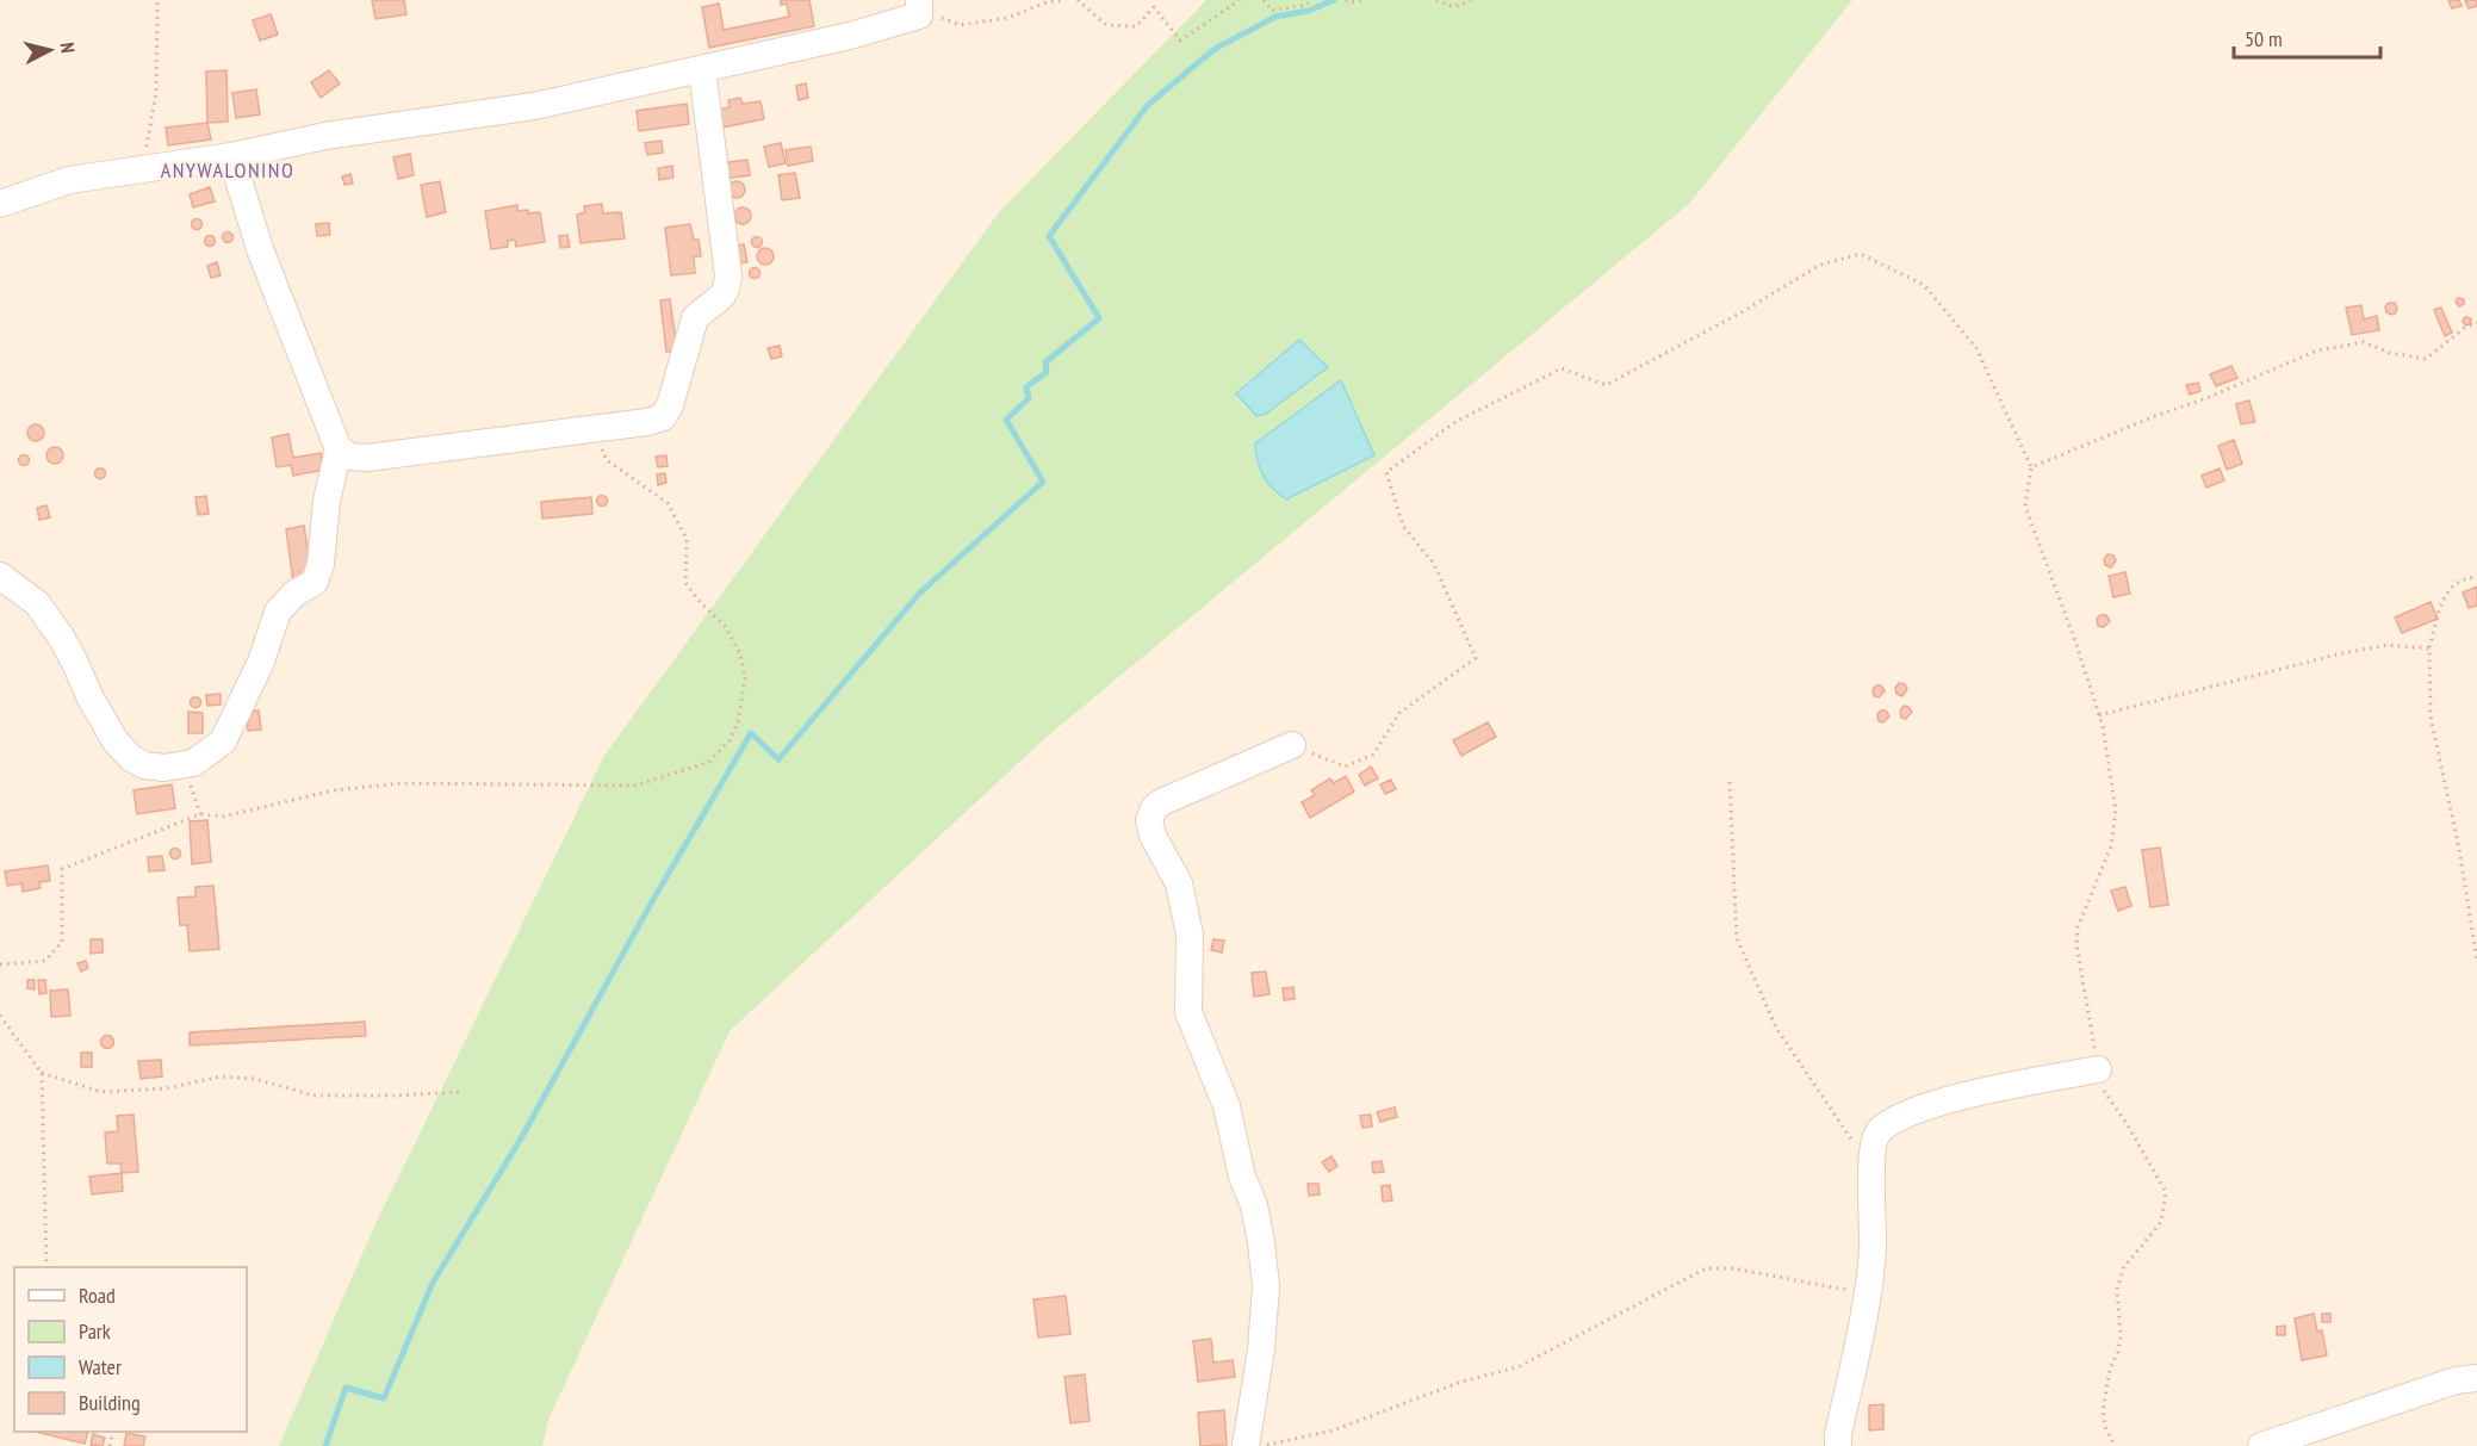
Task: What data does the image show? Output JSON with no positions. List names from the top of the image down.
{
  "districts": ["ANYWALONINO"],
  "legend": [
    "Road",
    "Park",
    "Water",
    "Building"
  ],
  "scale_bar": "50 m",
  "north": "right"
}
